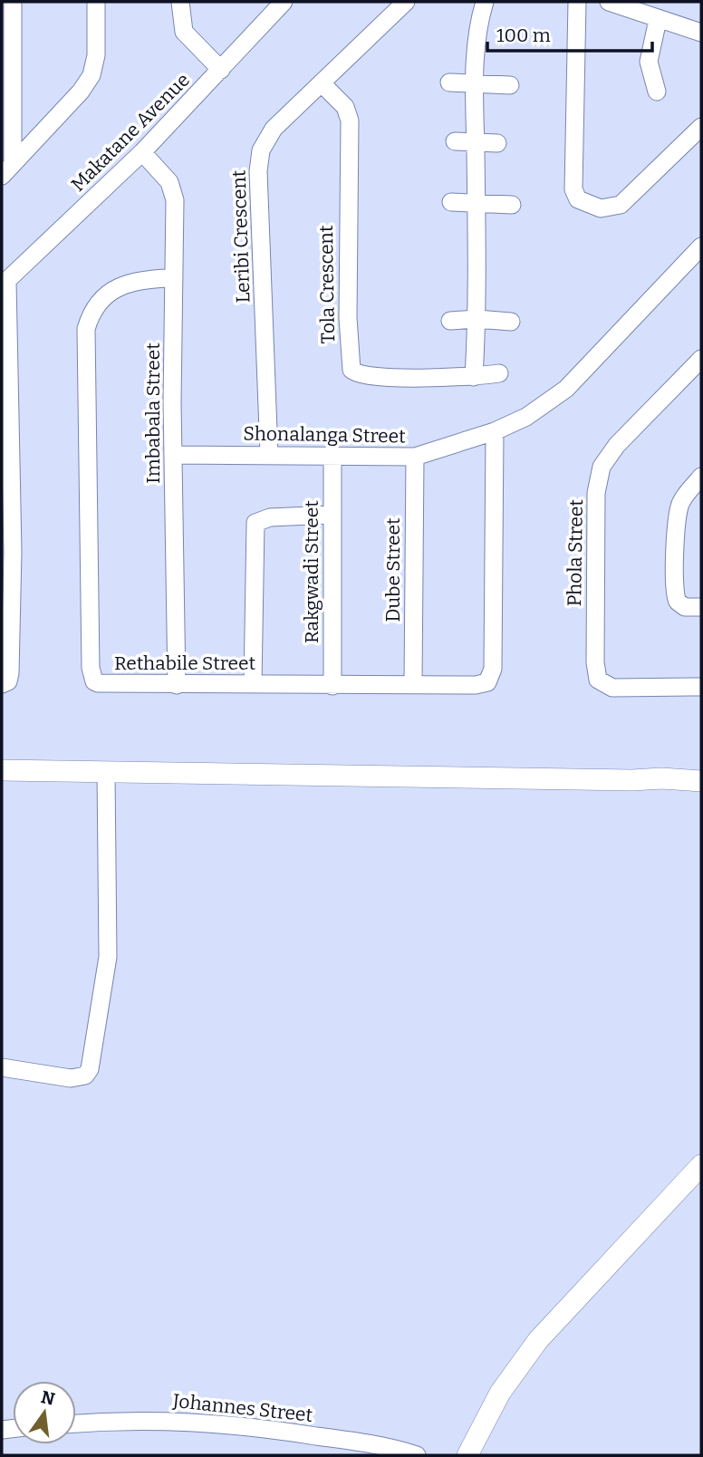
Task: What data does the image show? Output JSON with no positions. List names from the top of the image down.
{
  "streets": {
    "street": [
      "Makatane Avenue",
      "Leribi Crescent",
      "Tola Crescent",
      "Imbabala Street",
      "Shonalanga Street",
      "Phola Street",
      "Dube Street",
      "Rakgwadi Street",
      "Rethabile Street",
      "Johannes Street"
    ]
  },
  "crossings": [
    ["Makatane Avenue", "Imbabala Street"],
    ["Leribi Crescent", "Tola Crescent"],
    ["Leribi Crescent", "Shonalanga Street"],
    ["Imbabala Street", "Shonalanga Street"],
    ["Imbabala Street", "Rethabile Street"],
    ["Shonalanga Street", "Dube Street"],
    ["Shonalanga Street", "Rakgwadi Street"],
    ["Shonalanga Street", "Rethabile Street"],
    ["Dube Street", "Rethabile Street"],
    ["Rakgwadi Street", "Rethabile Street"]
  ],
  "scale_bar": "100 m",
  "north": "top"
}
